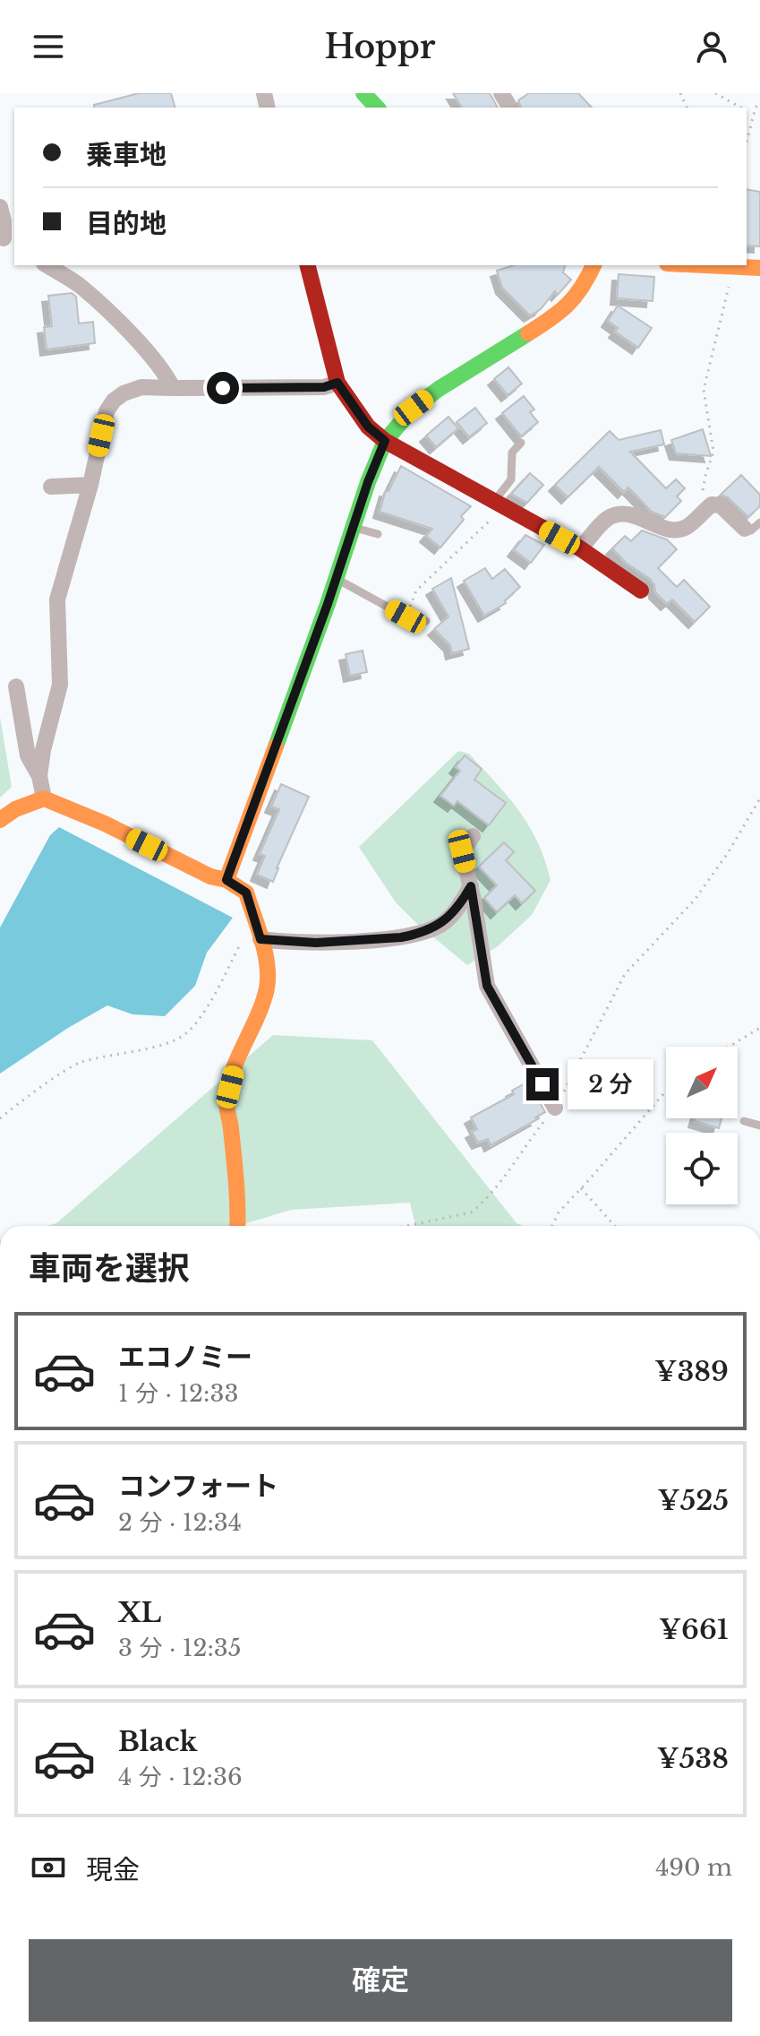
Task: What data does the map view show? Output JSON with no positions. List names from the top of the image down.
{
  "north": "top right",
  "page": {
    "header": "Hoppr",
    "banner": ["乗車地", "目的地"],
    "bubble": "2 分",
    "heading": "車両を選択",
    "list": [
      {
        "name": "エコノミー",
        "note": "1 分 · 12:33",
        "value": "¥389"
      },
      {
        "name": "コンフォート",
        "note": "2 分 · 12:34",
        "value": "¥525"
      },
      {
        "name": "XL",
        "note": "3 分 · 12:35",
        "value": "¥661"
      },
      {
        "name": "Black",
        "note": "4 分 · 12:36",
        "value": "¥538"
      }
    ],
    "pay": ["現金", "490 m"],
    "buttons": "確定"
  }
}
